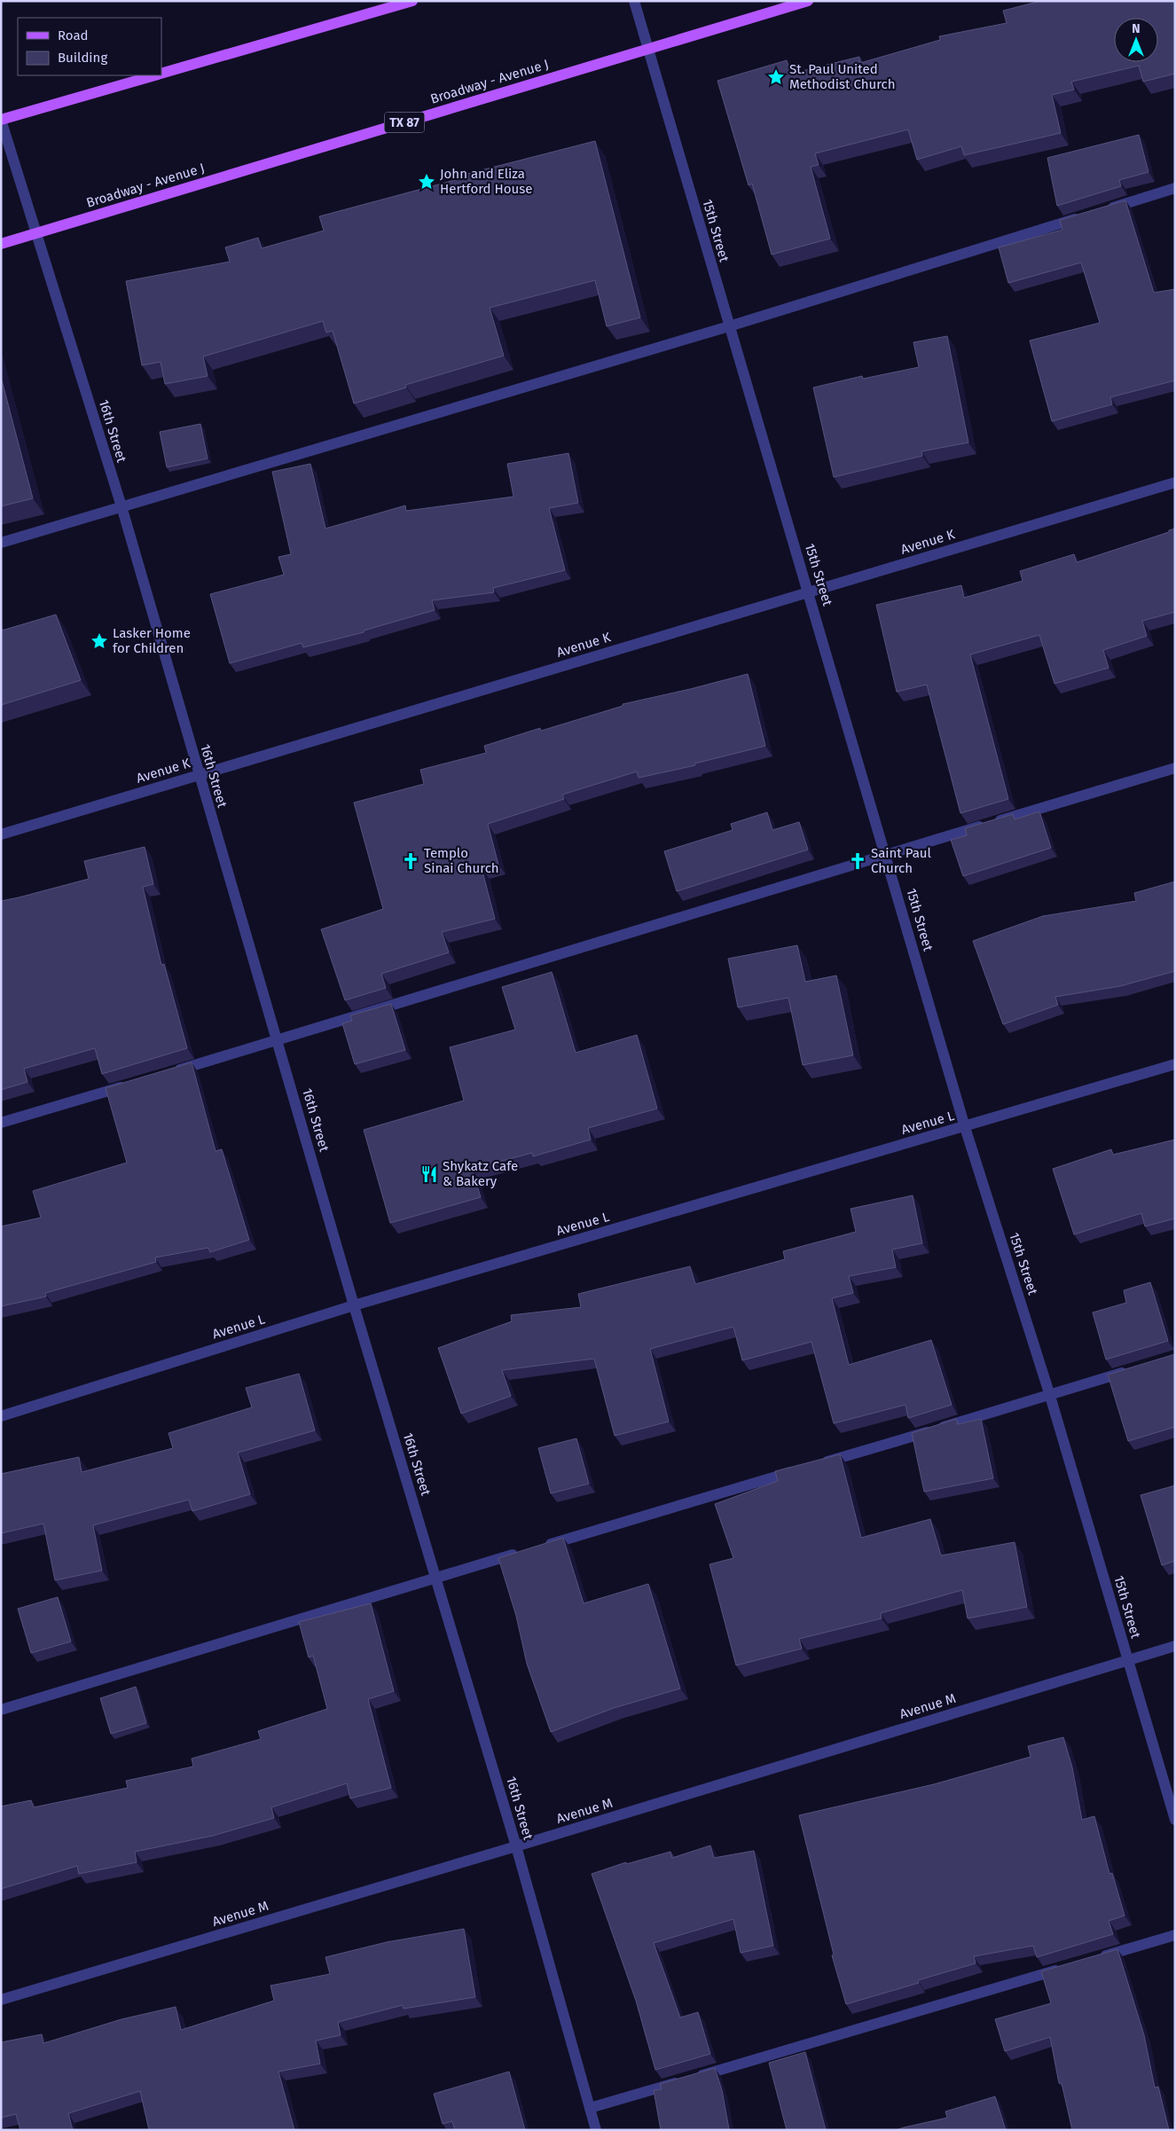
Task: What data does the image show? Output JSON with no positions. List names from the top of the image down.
{
  "streets": {
    "main road": ["Broadway - Avenue J", "TX 87"],
    "street": [
      "15th Street",
      "16th Street",
      "Avenue K",
      "Avenue L",
      "Avenue M"
    ]
  },
  "crossings": [
    ["Broadway - Avenue J", "15th Street"],
    ["Broadway - Avenue J", "16th Street"],
    ["15th Street", "Avenue K"],
    ["15th Street", "Avenue L"],
    ["15th Street", "Avenue M"],
    ["16th Street", "Avenue K"],
    ["16th Street", "Avenue L"],
    ["16th Street", "Avenue M"]
  ],
  "places": {
    "place": ["St. Paul United Methodist Church", "John and Eliza Hertford House", "Lasker Home for Children"],
    "church": ["Templo Sinai Church", "Saint Paul Church"],
    "restaurant": ["Shykatz Cafe & Bakery"]
  },
  "legend": ["Road", "Building"],
  "north": "top"
}
